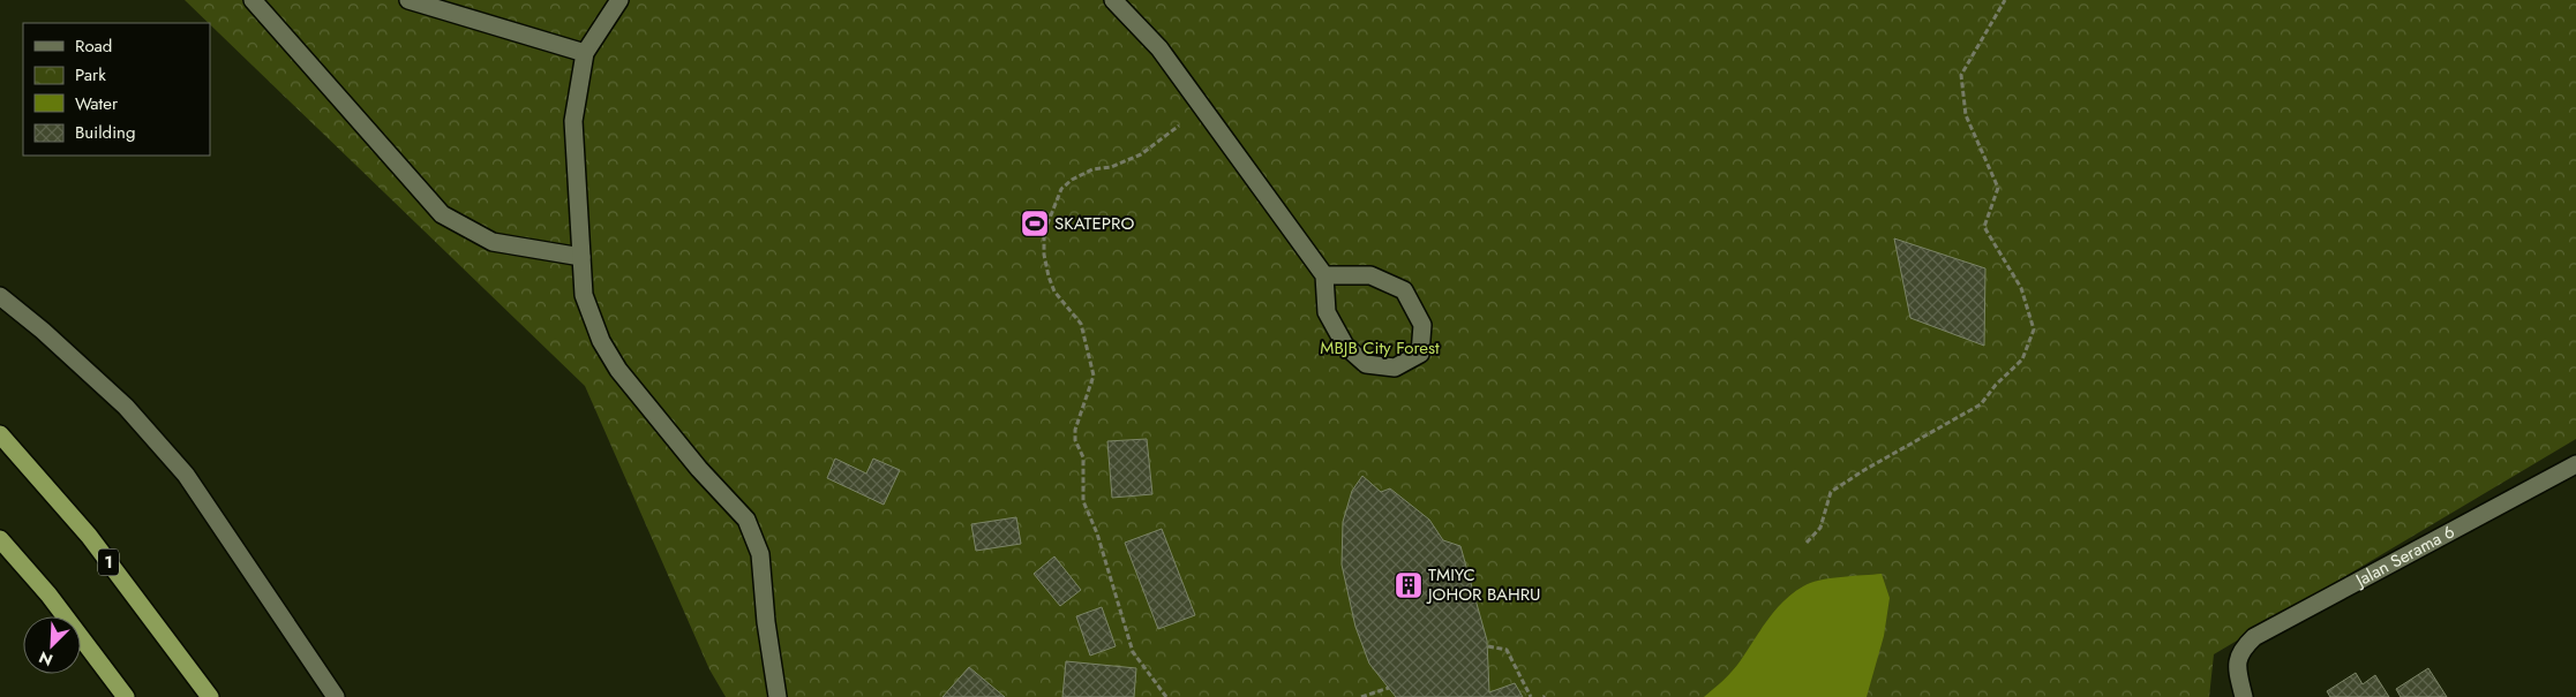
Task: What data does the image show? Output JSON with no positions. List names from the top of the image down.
{
  "streets": {
    "highway": ["1"],
    "street": ["Jalan Serama 6"]
  },
  "parks": ["MBJB City Forest"],
  "places": {
    "sports": ["SKATEPRO"],
    "building": ["TMIYC JOHOR BAHRU"]
  },
  "legend": [
    "Road",
    "Park",
    "Water",
    "Building"
  ],
  "north": "bottom left"
}
